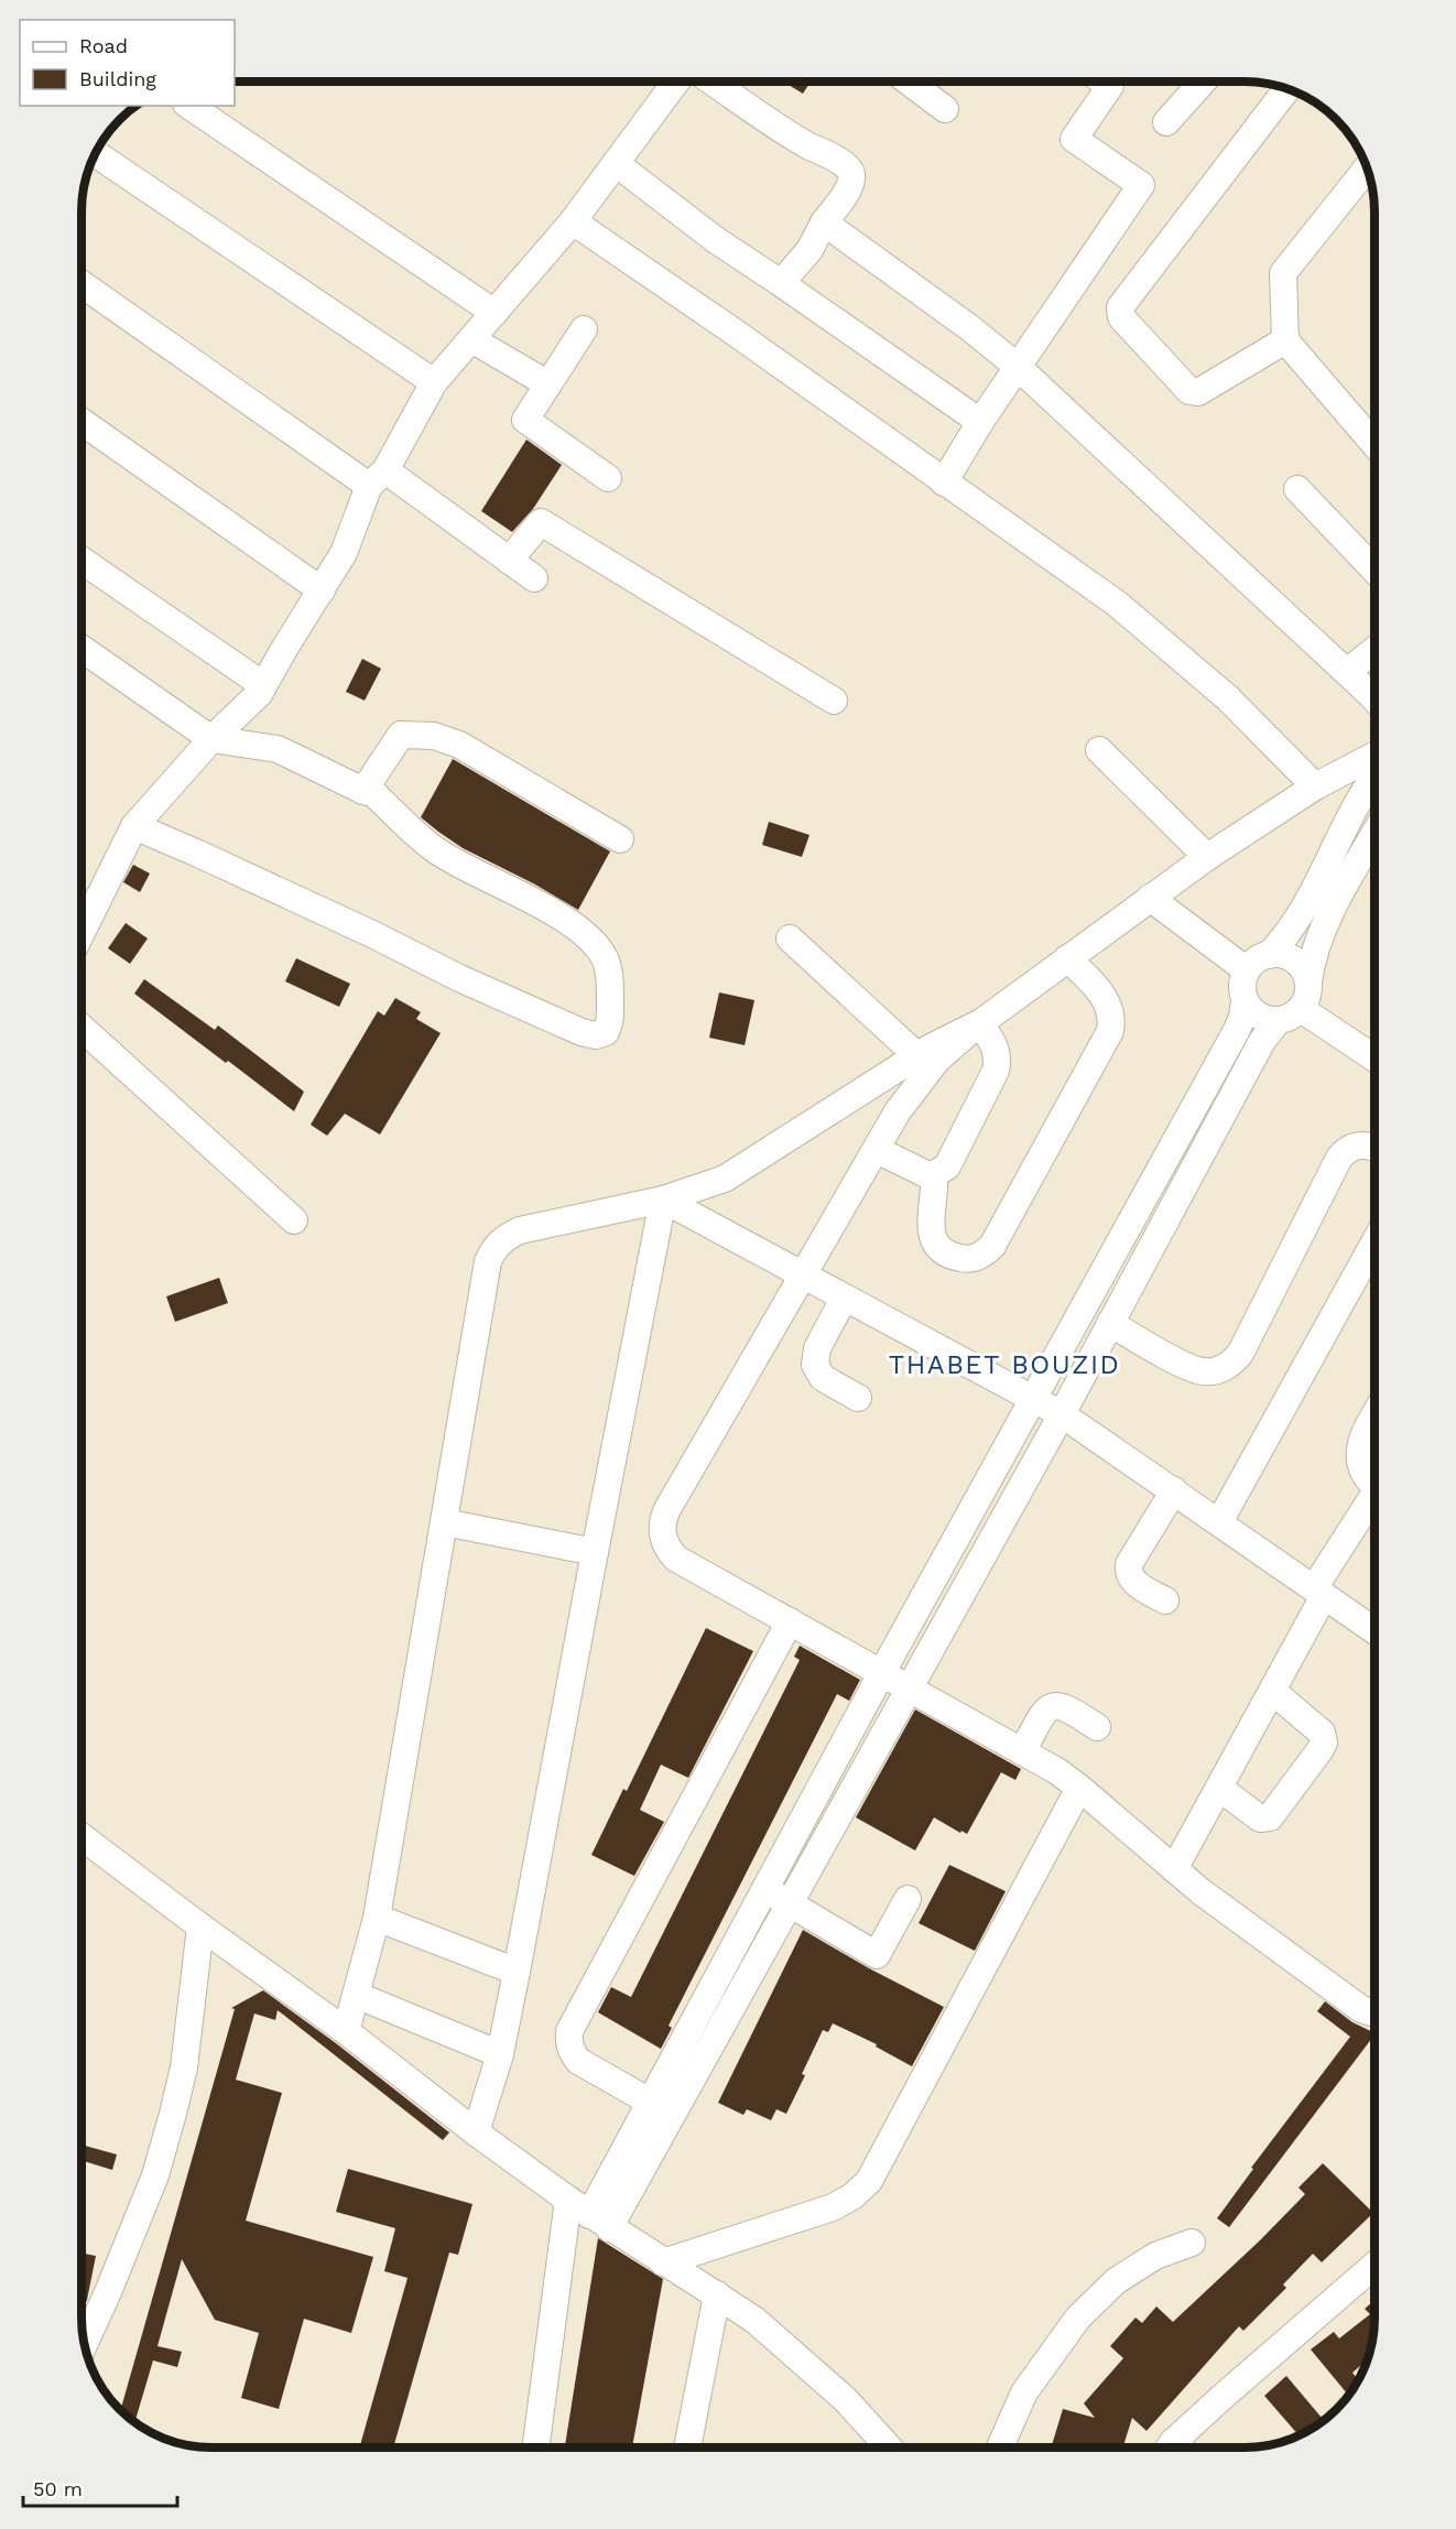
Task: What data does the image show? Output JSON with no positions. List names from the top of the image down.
{
  "districts": ["THABET BOUZID"],
  "legend": ["Road", "Building"],
  "scale_bar": "50 m"
}
